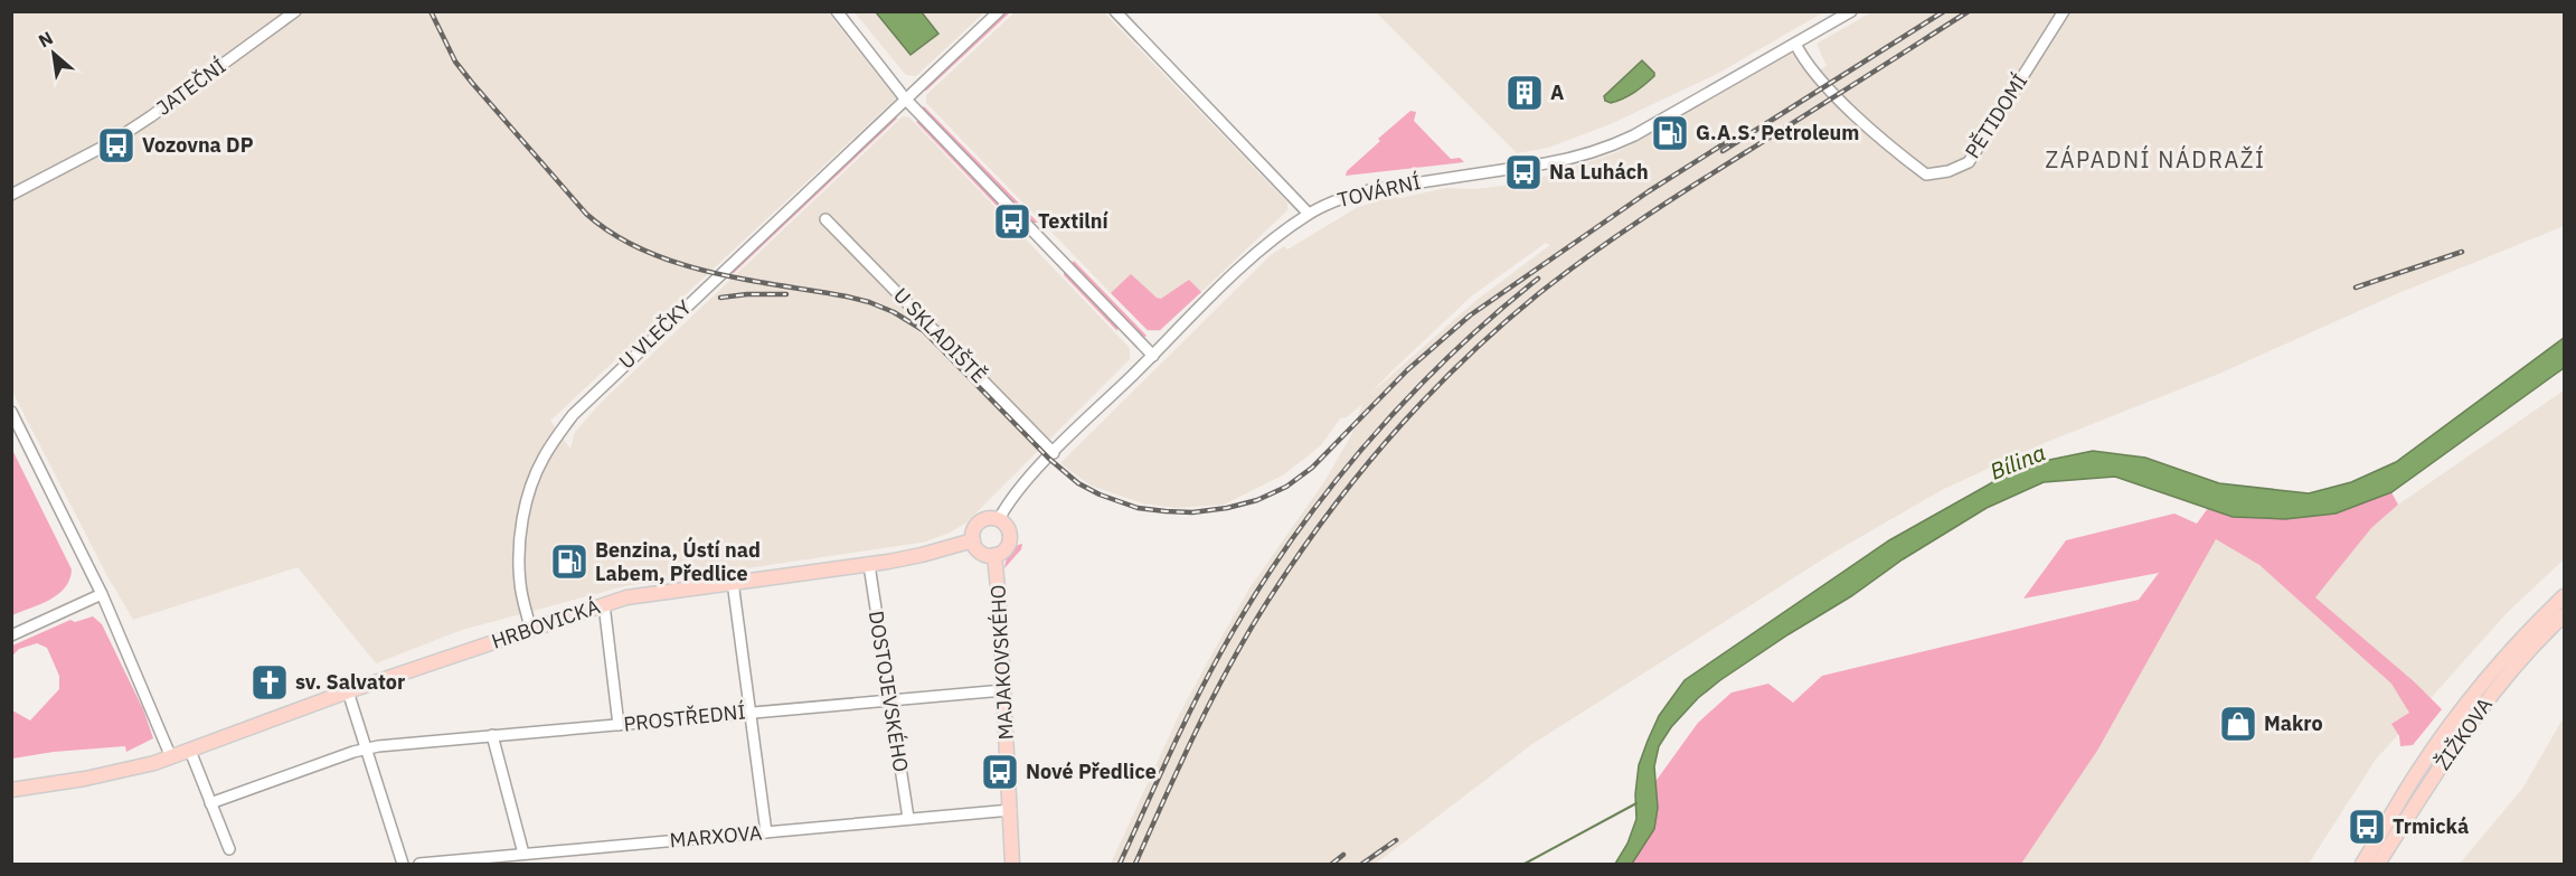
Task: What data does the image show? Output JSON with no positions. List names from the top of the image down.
{
  "streets": {
    "main road": ["HRBOVICKÁ", "MAJAKOVSKÉHO", "ŽIŽKOVA"],
    "street": [
      "JATEČNÍ",
      "PĚTIDOMÍ",
      "TOVÁRNÍ",
      "U VLEČKY",
      "U SKLADIŠTĚ",
      "DOSTOJEVSKÉHO",
      "PROSTŘEDNÍ",
      "MARXOVA"
    ]
  },
  "crossings": [
    ["PĚTIDOMÍ", "TOVÁRNÍ"],
    ["TOVÁRNÍ", "U SKLADIŠTĚ"],
    ["TOVÁRNÍ", "HRBOVICKÁ"],
    ["TOVÁRNÍ", "MAJAKOVSKÉHO"],
    ["U VLEČKY", "HRBOVICKÁ"],
    ["HRBOVICKÁ", "MAJAKOVSKÉHO"],
    ["HRBOVICKÁ", "DOSTOJEVSKÉHO"],
    ["MAJAKOVSKÉHO", "PROSTŘEDNÍ"],
    ["MAJAKOVSKÉHO", "MARXOVA"],
    ["DOSTOJEVSKÉHO", "PROSTŘEDNÍ"],
    ["DOSTOJEVSKÉHO", "MARXOVA"]
  ],
  "districts": ["ZÁPADNÍ NÁDRAŽÍ"],
  "water": ["Bílina"],
  "places": {
    "building": ["A"],
    "fuel station": ["G.A.S. Petroleum", "Benzina, Ústí nad Labem, Předlice"],
    "bus stop": [
      "Vozovna DP",
      "Na Luhách",
      "Textilní",
      "Nové Předlice",
      "Trmická"
    ],
    "church": ["sv. Salvator"],
    "shop": ["Makro"]
  },
  "north": "top left"
}
